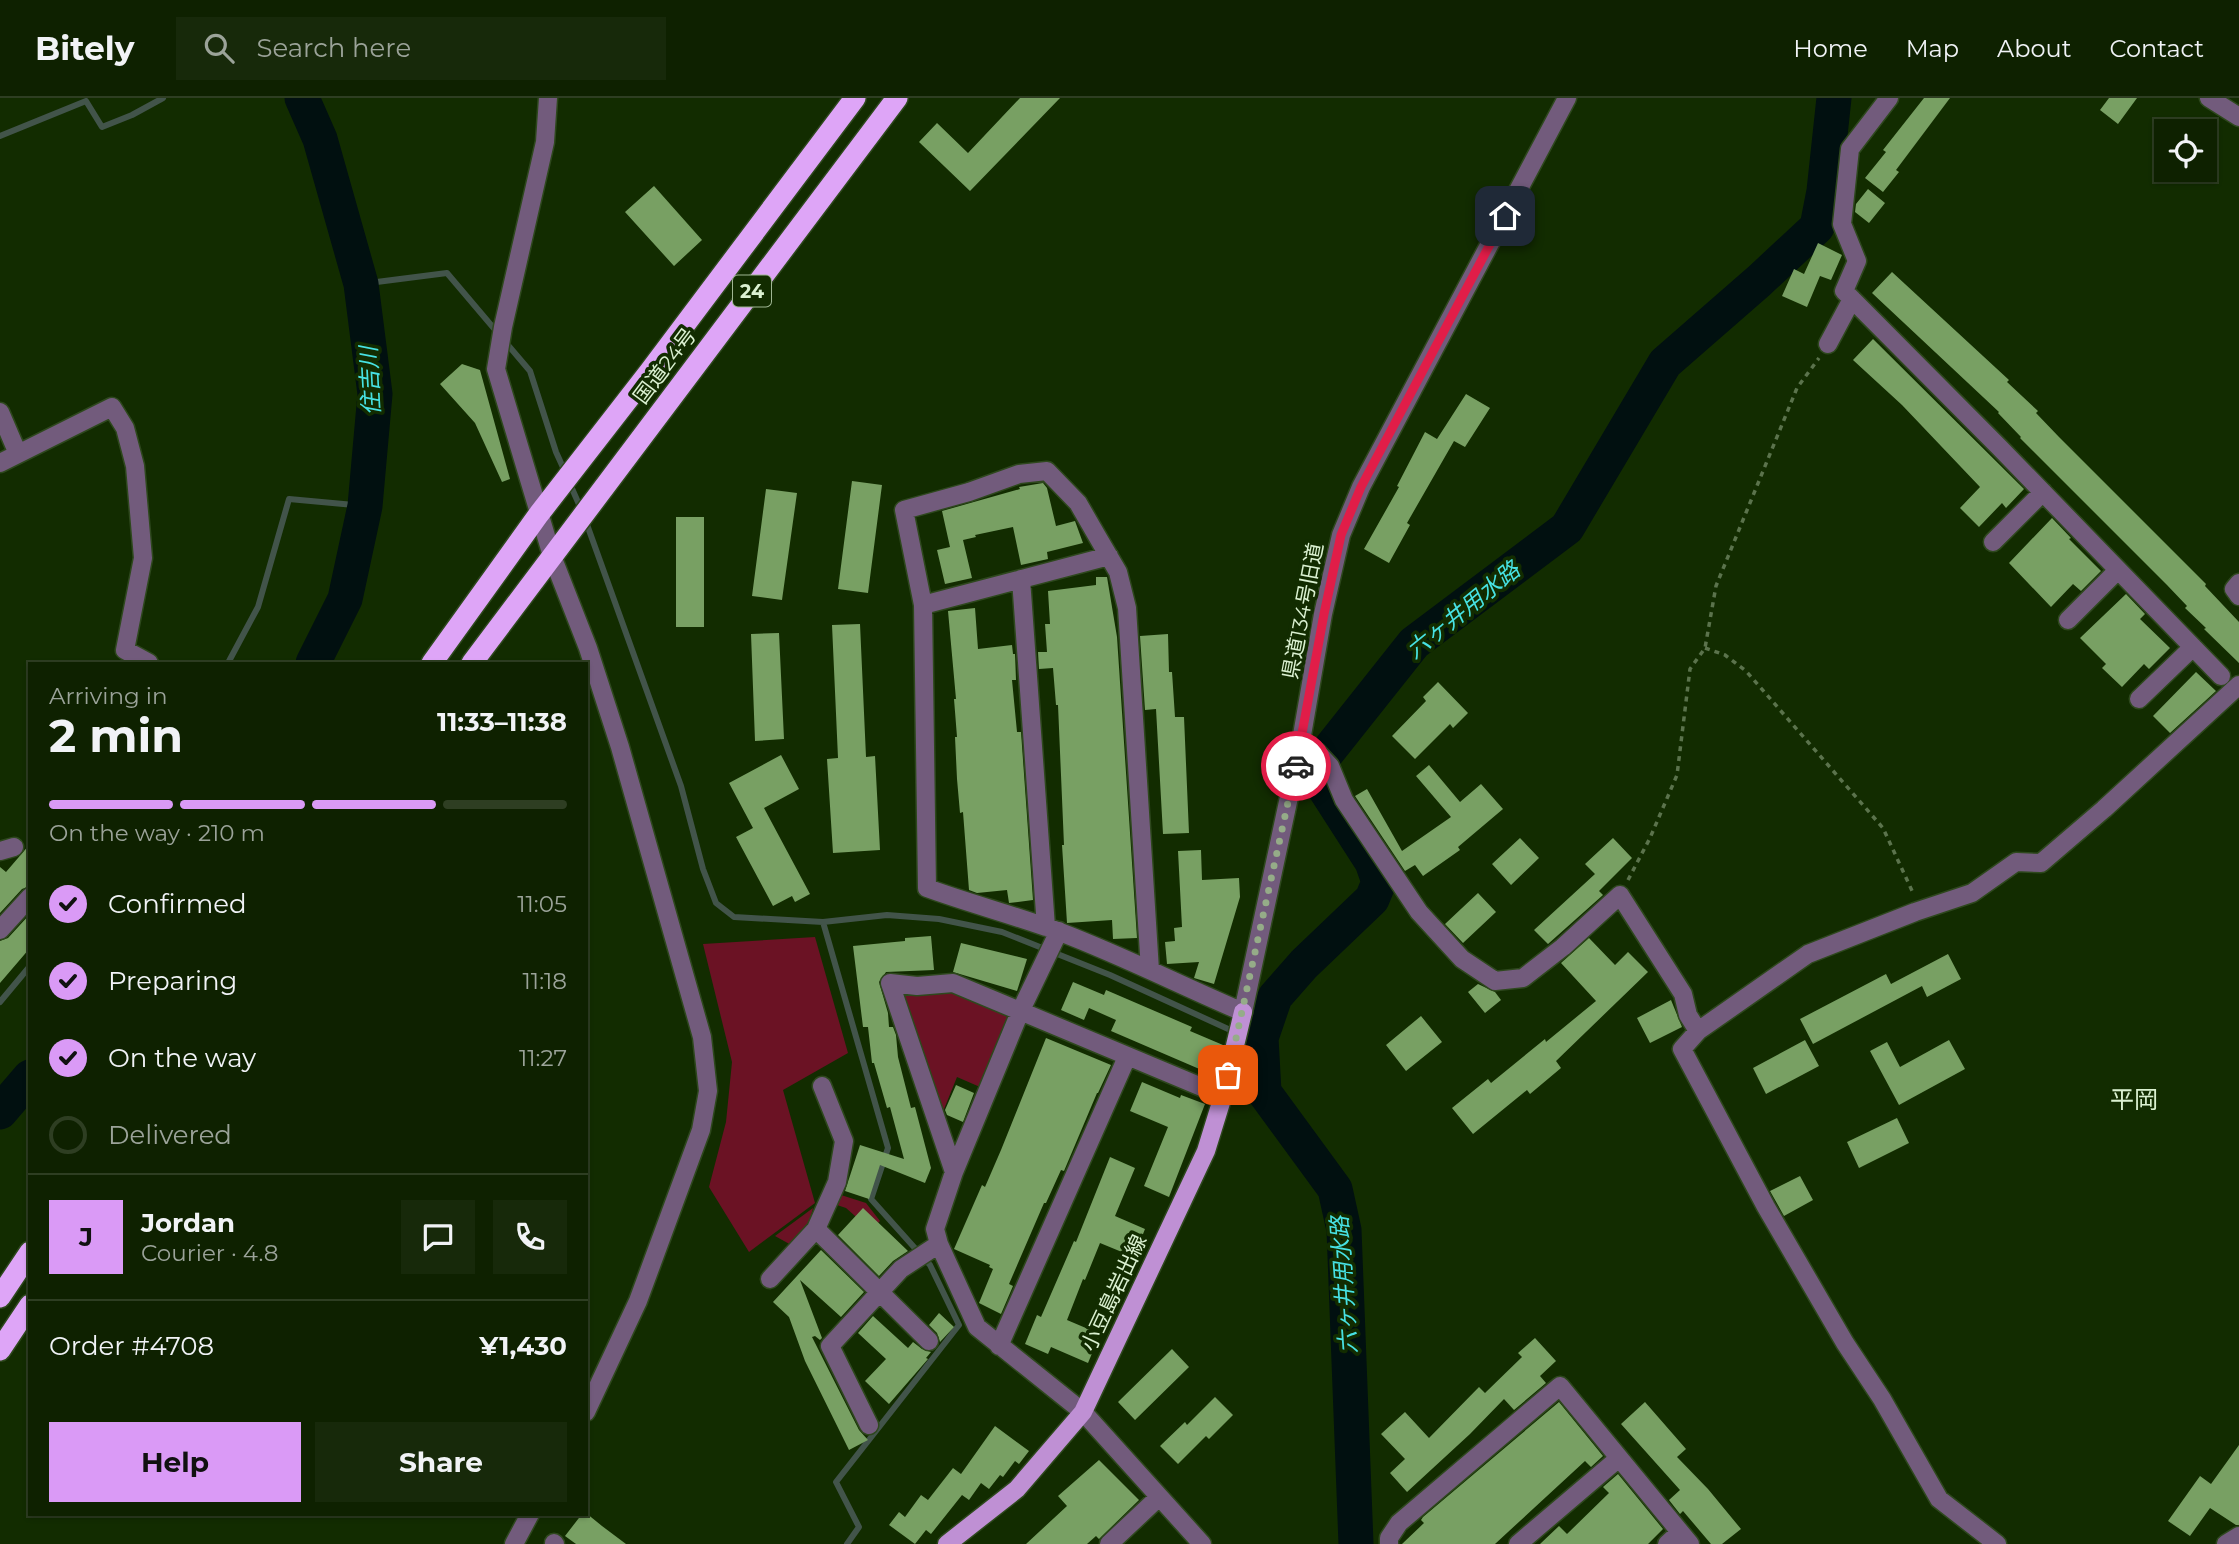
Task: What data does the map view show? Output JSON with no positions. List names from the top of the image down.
{
  "streets": {
    "highway": ["24", "国道24号"],
    "main road": ["小豆島岩出線"],
    "street": ["県道134号旧道"]
  },
  "crossings": [
    ["県道134号旧道", "小豆島岩出線"]
  ],
  "districts": ["平岡"],
  "water": ["住吉川", "六ヶ井用水路"],
  "page": {
    "header": "Bitely",
    "search": "Search here",
    "nav": [
      "Home",
      "Map",
      "About",
      "Contact"
    ],
    "heading": ["2 min", "Arriving in", "11:33–11:38"],
    "panel": [
      "Jordan",
      "Courier · 4.8",
      "Order #4708",
      "¥1,430"
    ],
    "bar": "On the way · 210 m",
    "list": [
      ["Confirmed", "11:05"],
      ["Preparing", "11:18"],
      ["On the way", "11:27"],
      "Delivered"
    ],
    "round": "J",
    "buttons": ["Help", "Share"]
  }
}
